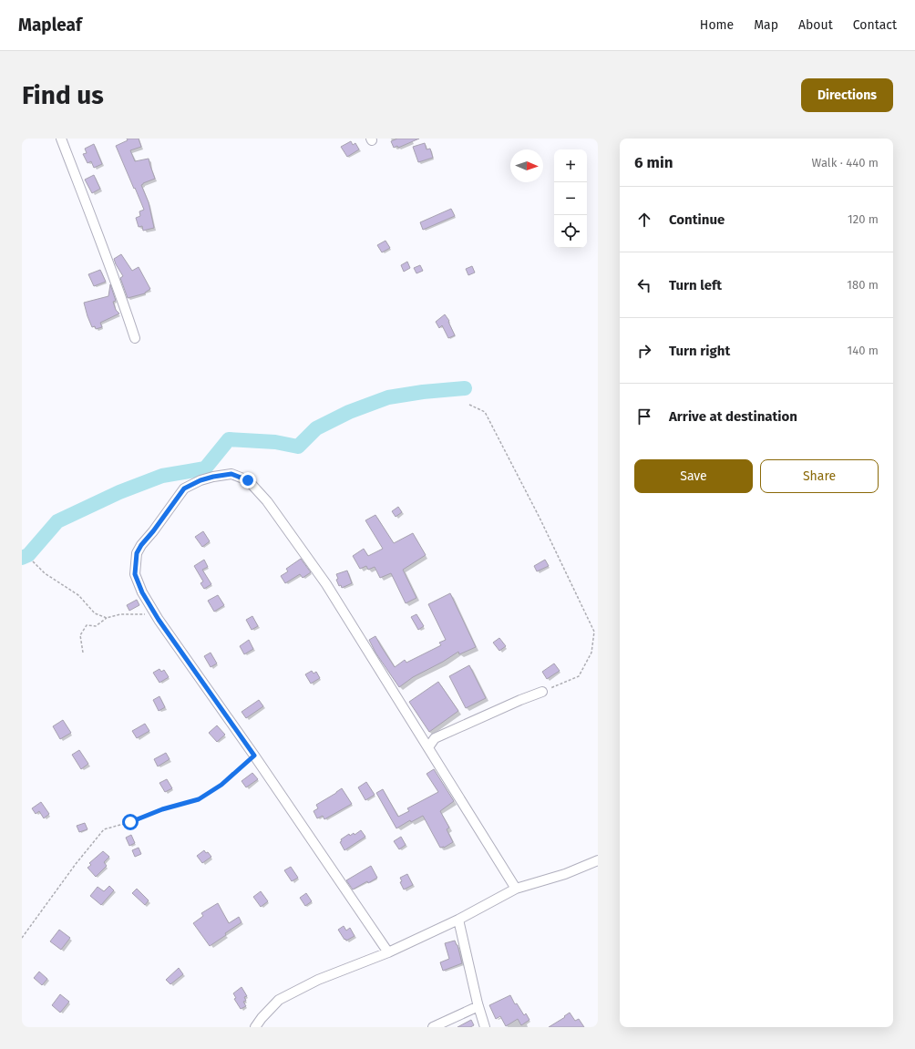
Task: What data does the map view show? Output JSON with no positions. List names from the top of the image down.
{
  "north": "right",
  "page": {
    "header": "Mapleaf",
    "nav": [
      "Home",
      "Map",
      "About",
      "Contact"
    ],
    "buttons": [
      "Directions",
      ["Save", "Share"]
    ],
    "title": "Find us",
    "heading": ["6 min", "Walk · 440 m"],
    "map_buttons": ["+", "−"],
    "list": [
      ["Continue", "120 m"],
      ["Turn left", "180 m"],
      ["Turn right", "140 m"],
      "Arrive at destination"
    ]
  }
}
